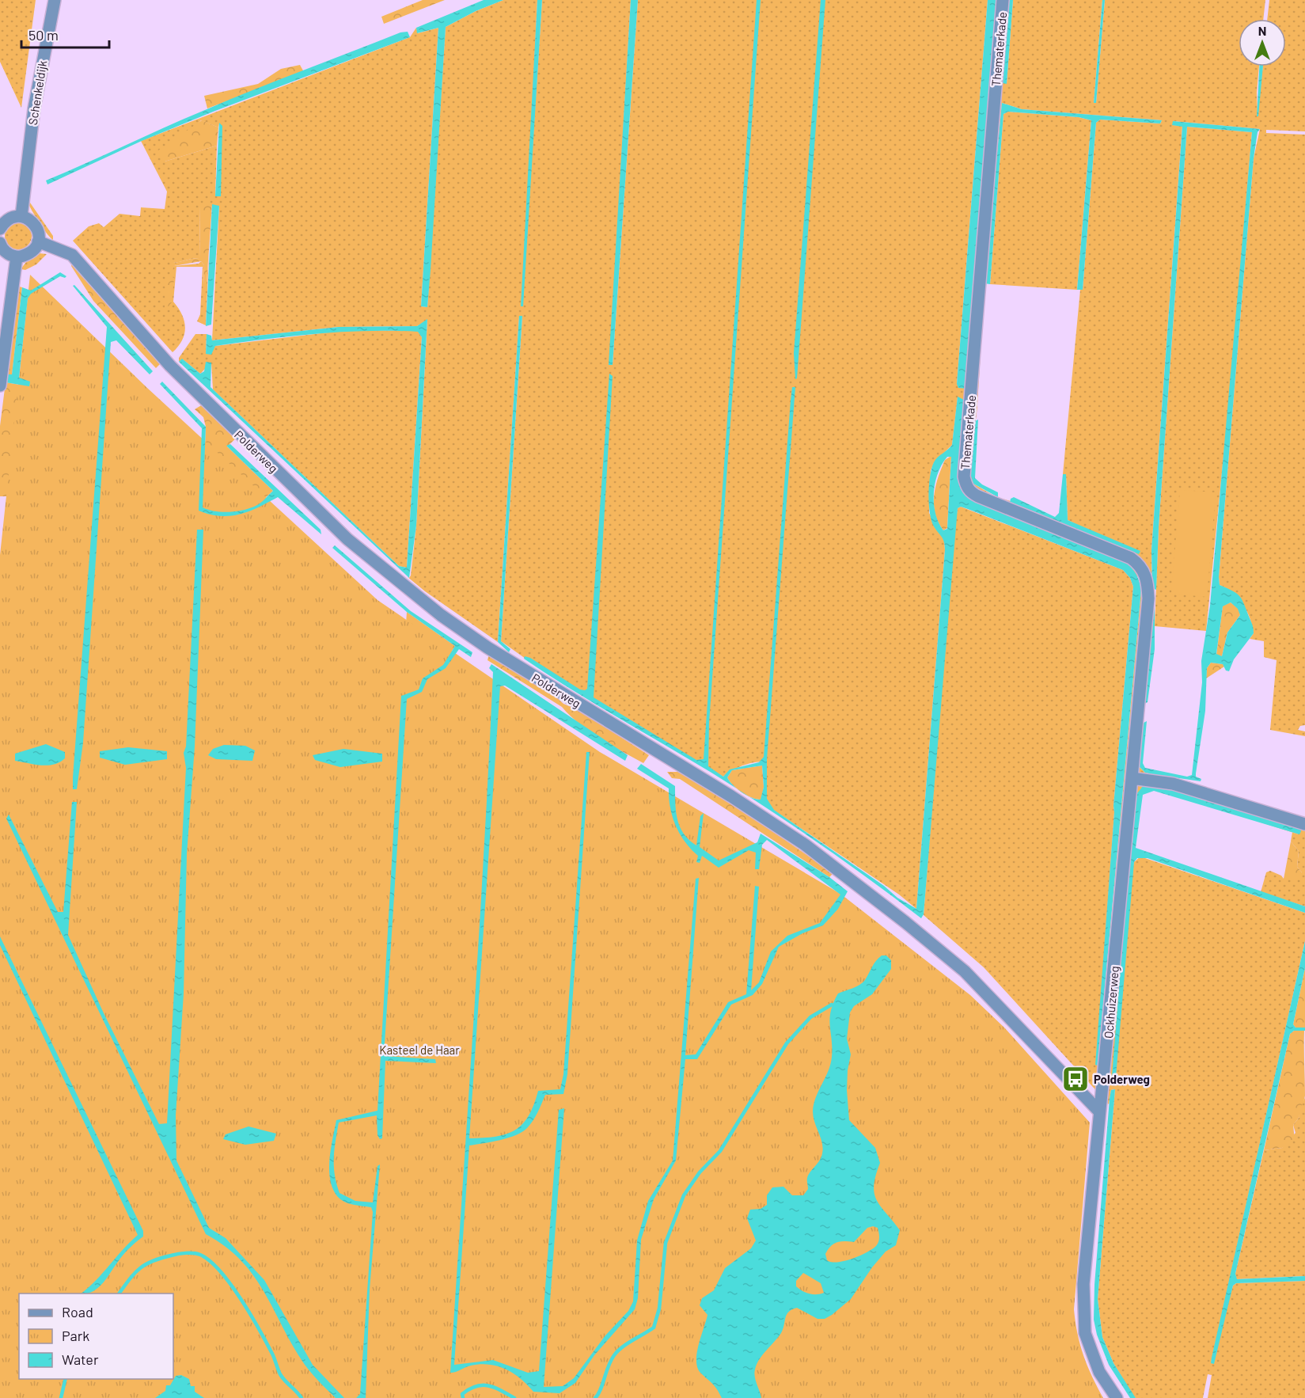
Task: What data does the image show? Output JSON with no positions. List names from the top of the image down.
{
  "streets": {
    "street": [
      "Thematerkade",
      "Schenkeldijk",
      "Polderweg",
      "Ockhuizerweg"
    ]
  },
  "crossings": [
    ["Thematerkade", "Ockhuizerweg"],
    ["Polderweg", "Ockhuizerweg"]
  ],
  "parks": ["Kasteel de Haar"],
  "places": {
    "bus stop": ["Polderweg"]
  },
  "legend": ["Road", "Park", "Water"],
  "scale_bar": "50 m",
  "north": "top"
}
